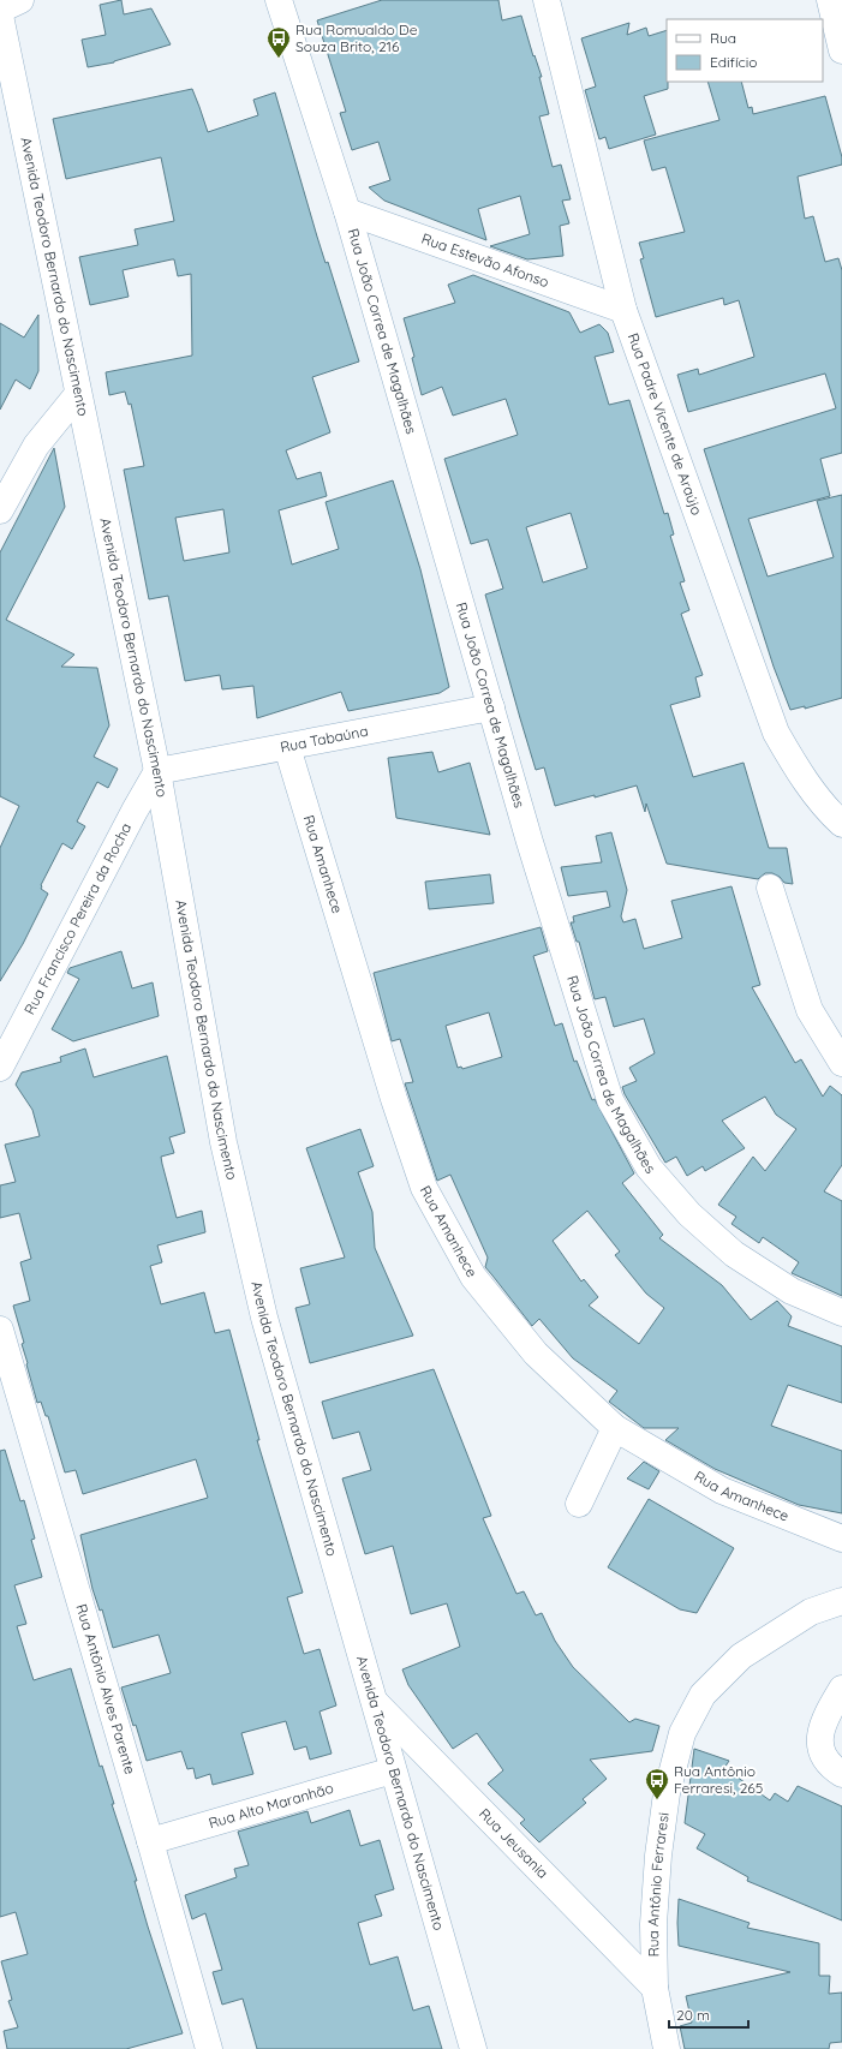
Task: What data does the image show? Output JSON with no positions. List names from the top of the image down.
{
  "streets": {
    "street": [
      "Rua Estevão Afonso",
      "Avenida Teodoro Bernardo do Nascimento",
      "Rua João Correa de Magalhães",
      "Rua Padre Vicente de Araújo",
      "Rua Tabaúna",
      "Rua Amanhece",
      "Rua Francisco Pereira da Rocha",
      "Rua Antônio Alves Parente",
      "Rua Alto Maranhão",
      "Rua Jeusania",
      "Rua Antônio Ferraresi"
    ]
  },
  "crossings": [
    ["Rua Estevão Afonso", "Rua João Correa de Magalhães"],
    ["Rua Estevão Afonso", "Rua Padre Vicente de Araújo"],
    ["Avenida Teodoro Bernardo do Nascimento", "Rua Tabaúna"],
    ["Avenida Teodoro Bernardo do Nascimento", "Rua Francisco Pereira da Rocha"],
    ["Avenida Teodoro Bernardo do Nascimento", "Rua Alto Maranhão"],
    ["Avenida Teodoro Bernardo do Nascimento", "Rua Jeusania"],
    ["Rua João Correa de Magalhães", "Rua Tabaúna"],
    ["Rua Tabaúna", "Rua Amanhece"],
    ["Rua Tabaúna", "Rua Francisco Pereira da Rocha"],
    ["Rua Antônio Alves Parente", "Rua Alto Maranhão"],
    ["Rua Jeusania", "Rua Antônio Ferraresi"]
  ],
  "places": {
    "bus stop": ["Rua Romualdo De Souza Brito, 216", "Rua Antônio Ferraresi, 265"]
  },
  "legend": ["Rua", "Edifício"],
  "scale_bar": "20 m"
}
